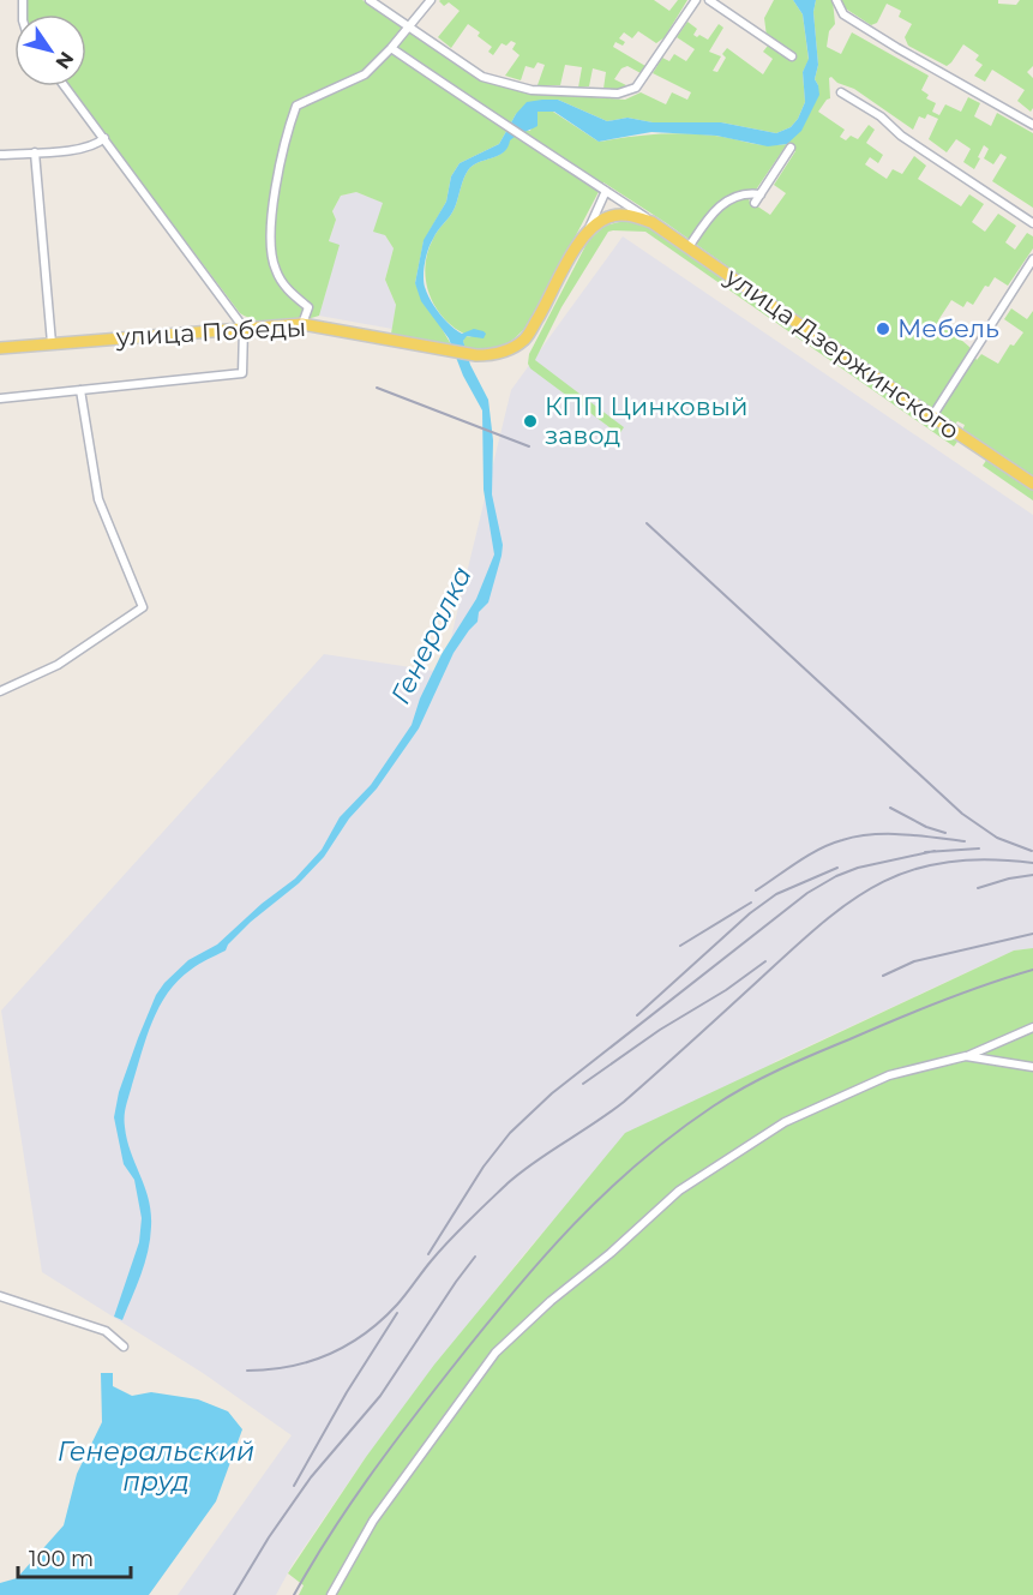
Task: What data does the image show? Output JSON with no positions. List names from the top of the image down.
{
  "streets": {
    "main road": ["улица Победы", "улица Дзержинского"]
  },
  "water": ["Генералка", "Генеральский пруд"],
  "places": ["Мебель", "КПП Цинковый завод"],
  "scale_bar": "100 m",
  "north": "bottom right"
}
